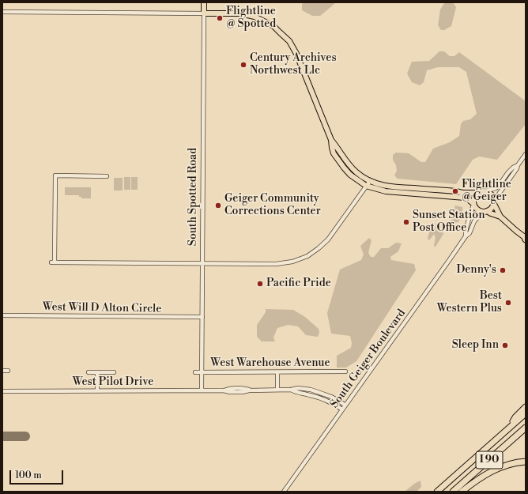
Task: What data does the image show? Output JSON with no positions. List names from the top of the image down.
{
  "streets": {
    "highway": ["I 90"],
    "main road": ["South Spotted Road"],
    "street": [
      "West Will D Alton Circle",
      "South Geiger Boulevard",
      "West Warehouse Avenue",
      "West Pilot Drive"
    ]
  },
  "crossings": [
    ["South Spotted Road", "West Will D Alton Circle"],
    ["South Spotted Road", "West Warehouse Avenue"],
    ["South Spotted Road", "West Pilot Drive"],
    ["South Geiger Boulevard", "West Pilot Drive"]
  ],
  "places": [
    "Flightline @ Spotted",
    "Century Archives Northwest Llc",
    "Flightline @ Geiger",
    "Geiger Community Corrections Center",
    "Sunset Station Post Office",
    "Denny's",
    "Pacific Pride",
    "Best Western Plus",
    "Sleep Inn"
  ],
  "scale_bar": "100 m"
}
